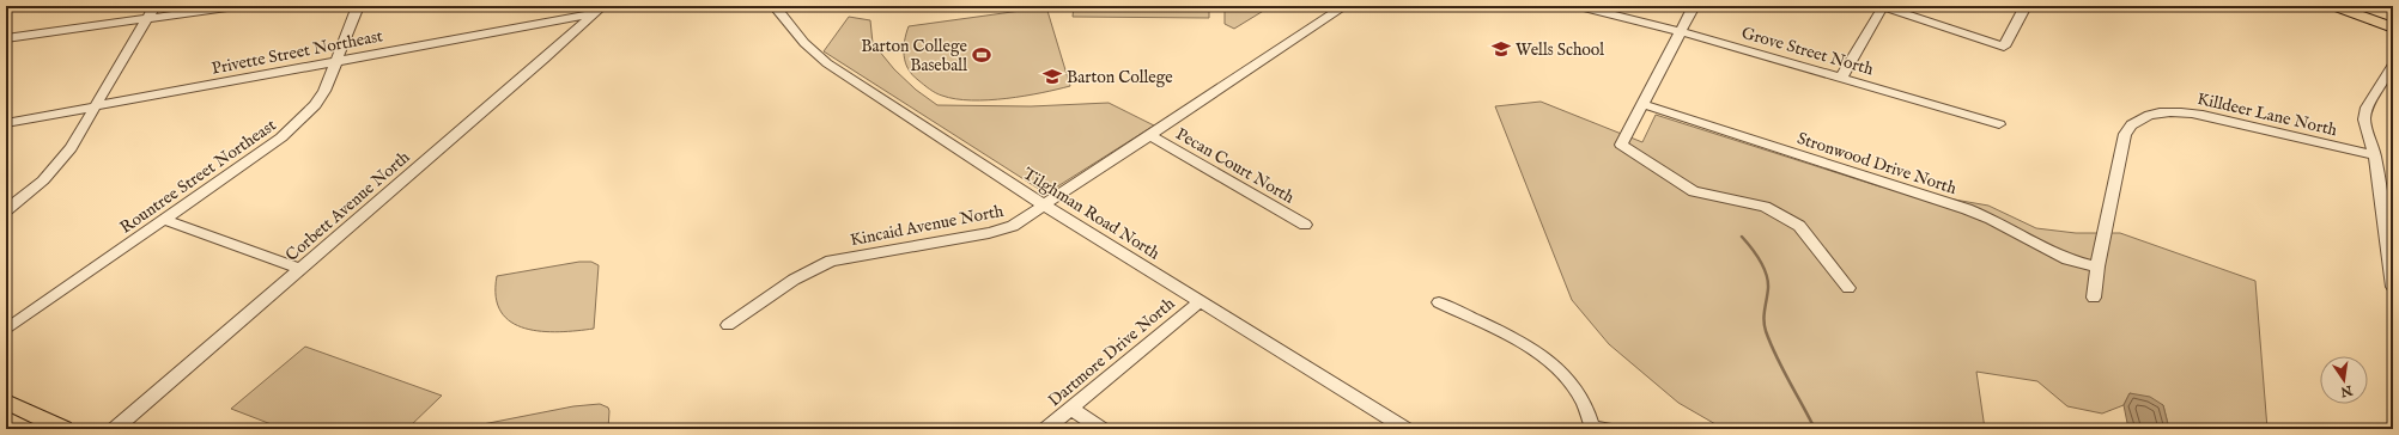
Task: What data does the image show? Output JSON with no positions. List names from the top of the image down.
{
  "streets": {
    "street": [
      "Grove Street North",
      "Privette Street Northeast",
      "Killdeer Lane North",
      "Stronwood Drive North",
      "Pecan Court North",
      "Rountree Street Northeast",
      "Corbett Avenue North",
      "Tilghman Road North",
      "Kincaid Avenue North",
      "Dartmore Drive North"
    ]
  },
  "crossings": [
    ["Privette Street Northeast", "Rountree Street Northeast"],
    ["Privette Street Northeast", "Corbett Avenue North"],
    ["Killdeer Lane North", "Stronwood Drive North"],
    ["Pecan Court North", "Kincaid Avenue North"],
    ["Tilghman Road North", "Kincaid Avenue North"],
    ["Tilghman Road North", "Dartmore Drive North"]
  ],
  "places": {
    "school or university": ["Wells School", "Barton College"],
    "sports": ["Barton College Baseball"]
  },
  "north": "bottom"
}
